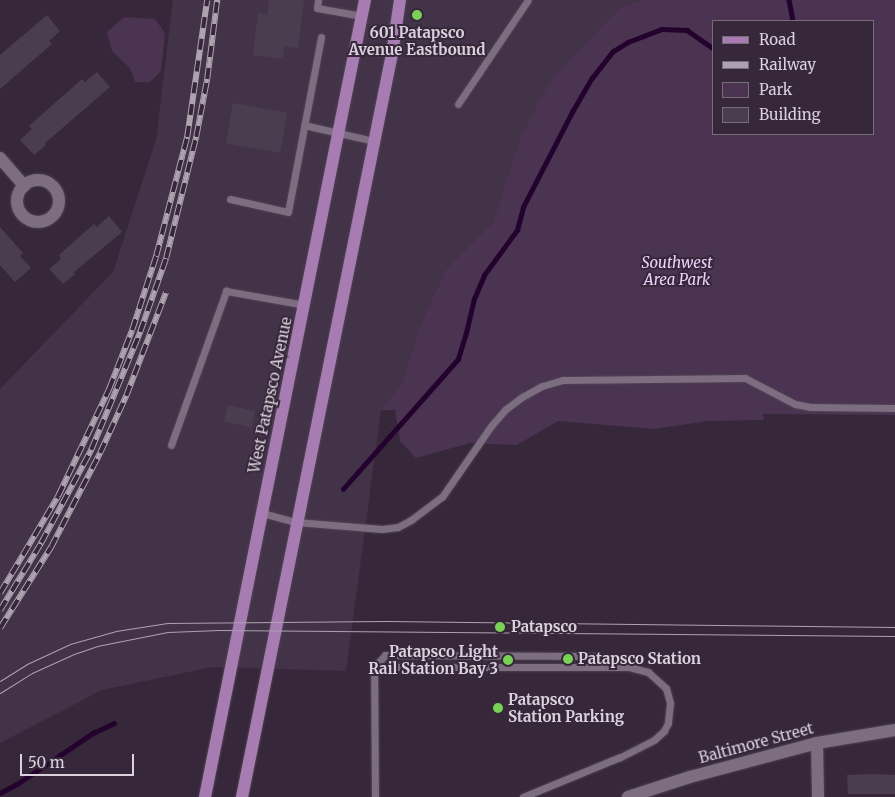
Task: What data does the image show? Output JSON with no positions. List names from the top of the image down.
{
  "streets": {
    "main road": ["West Patapsco Avenue"],
    "street": ["Baltimore Street"]
  },
  "parks": ["Southwest Area Park"],
  "places": [
    "601 Patapsco Avenue Eastbound",
    "Patapsco",
    "Patapsco Station",
    "Patapsco Light Rail Station Bay 3",
    "Patapsco Station Parking"
  ],
  "legend": [
    "Road",
    "Railway",
    "Park",
    "Building"
  ],
  "scale_bar": "50 m"
}
